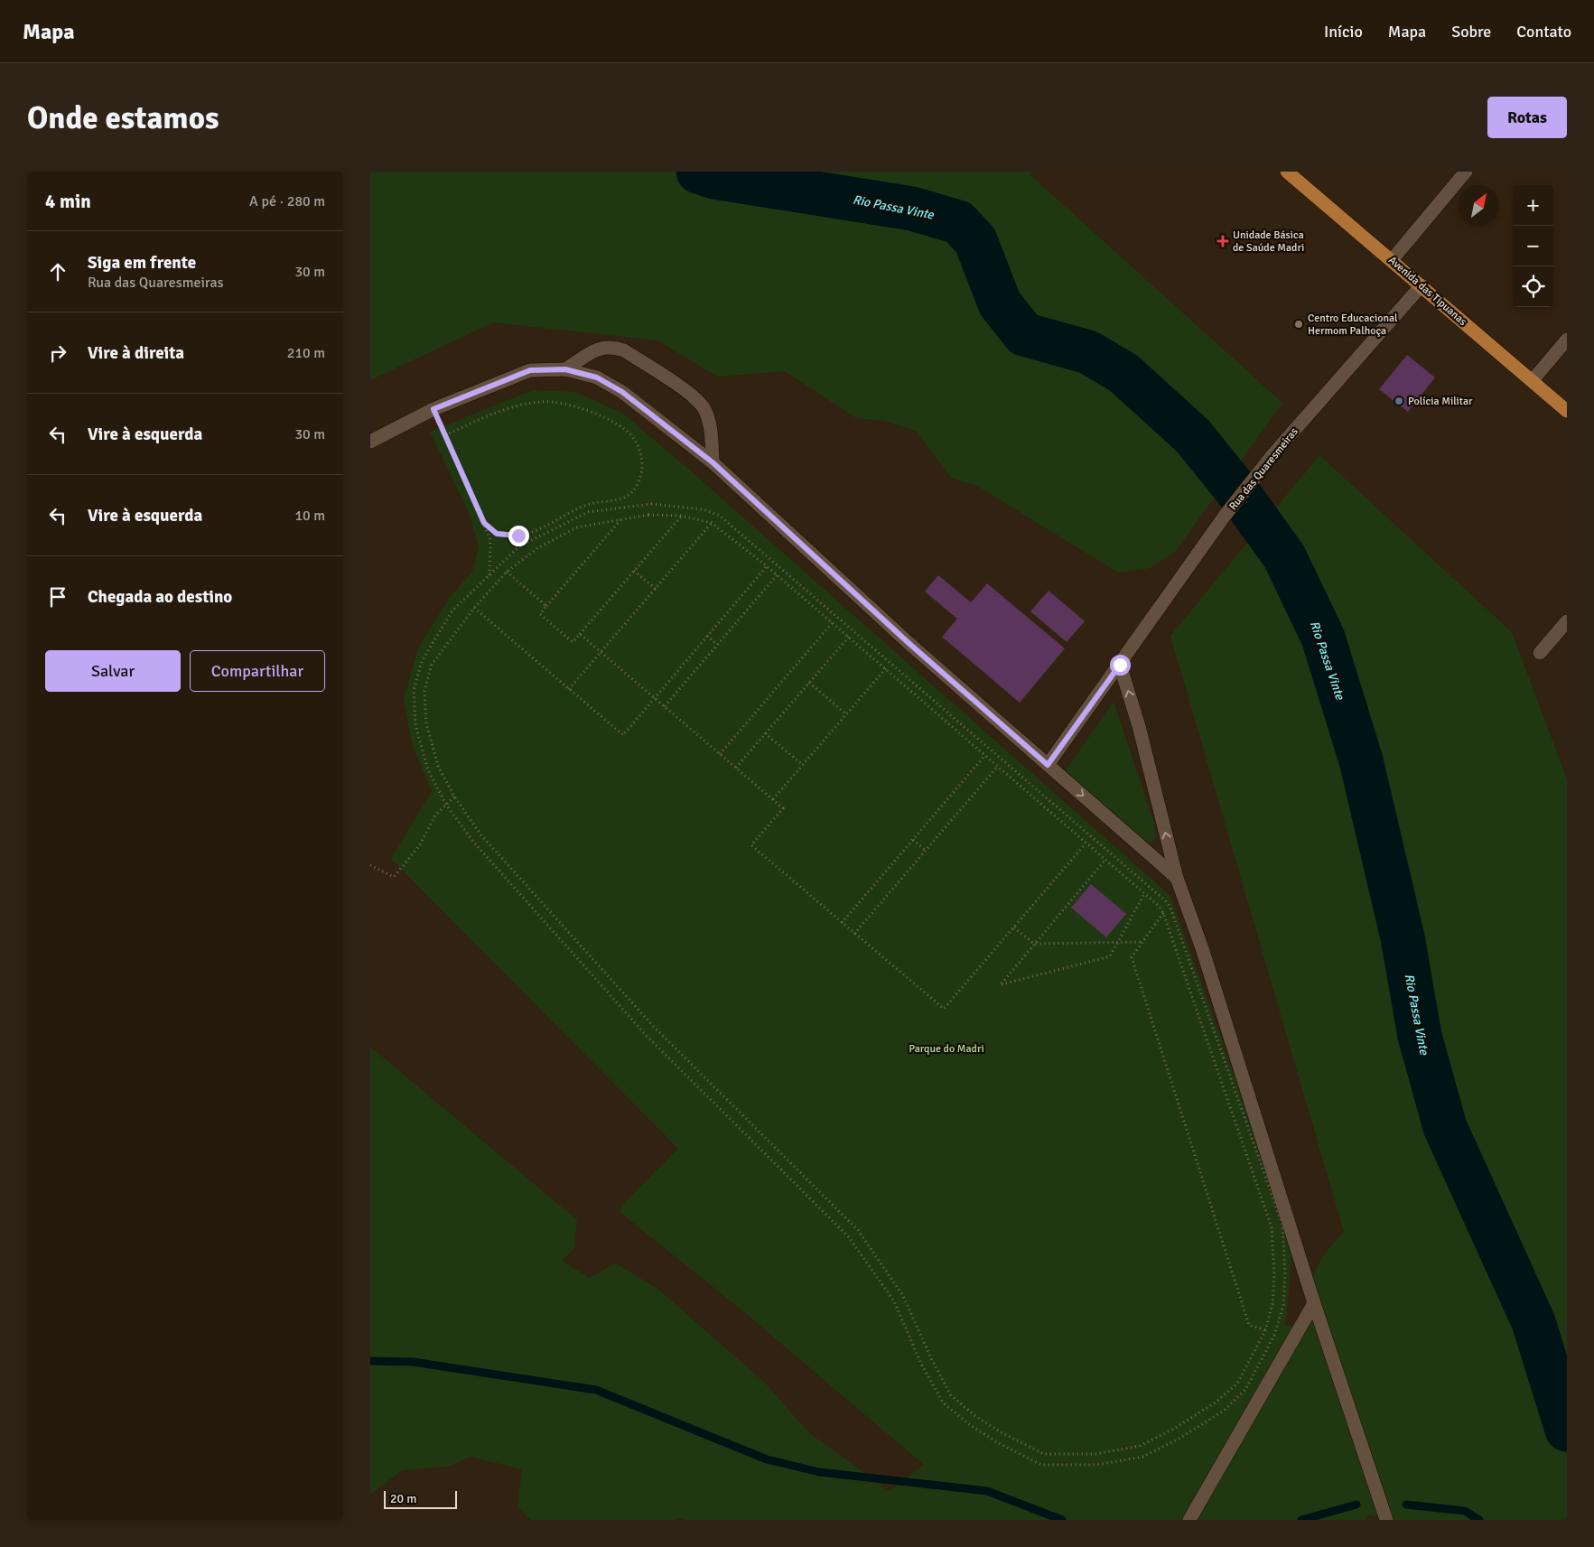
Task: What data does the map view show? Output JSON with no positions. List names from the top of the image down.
{
  "streets": {
    "main road": ["Avenida das Tipuanas"],
    "street": ["Rua das Quaresmeiras"]
  },
  "crossings": [
    ["Avenida das Tipuanas", "Rua das Quaresmeiras"]
  ],
  "water": ["Rio Passa Vinte"],
  "parks": ["Parque do Madri"],
  "places": {
    "health": ["Unidade Básica de Saúde Madri"],
    "other": ["Centro Educacional Hermom Palhoça", "Polícia Militar"]
  },
  "scale_bar": "20 m",
  "north": "top right",
  "page": {
    "header": "Mapa",
    "nav": [
      "Início",
      "Mapa",
      "Sobre",
      "Contato"
    ],
    "buttons": [
      "Rotas",
      ["Salvar", "Compartilhar"]
    ],
    "title": "Onde estamos",
    "heading": ["4 min", "A pé · 280 m"],
    "map_buttons": ["+", "−"],
    "list": [
      ["Siga em frente", "Rua das Quaresmeiras", "30 m"],
      ["Vire à direita", "210 m"],
      ["Vire à esquerda", "30 m"],
      ["Vire à esquerda", "10 m"],
      "Chegada ao destino"
    ],
    "scale": "20 m"
  }
}
